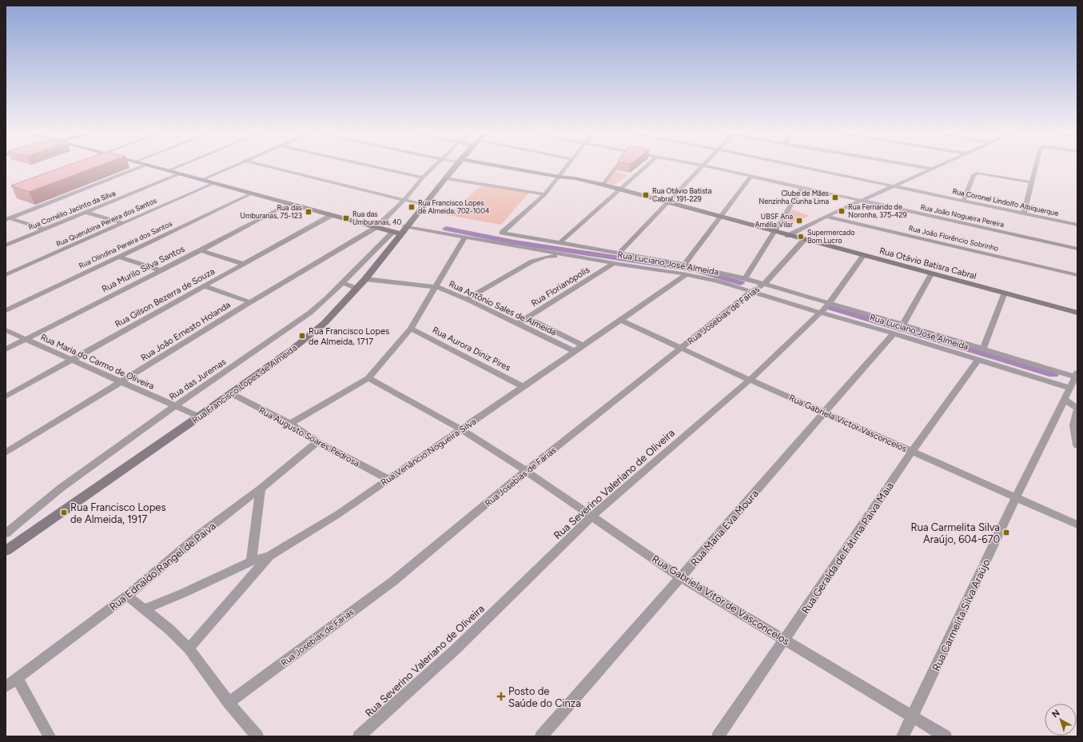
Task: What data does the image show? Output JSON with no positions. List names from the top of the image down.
{
  "streets": {
    "street": [
      "Rua Coronel Lindolfo Albiquerque",
      "Rua Cornélio Jacinto da Silva",
      "Rua João Nogueira Pereira",
      "Rua Querubina Pereira dos Santos",
      "Rua João Florêncio Sobrinho",
      "Rua Olindina Pereira dos Santos",
      "Rua Luciano José Almeida",
      "Rua Otávio Batisra Cabral",
      "Rua Murilo Silva Santos",
      "Rua Florianópolis",
      "Rua Gilson Bezerra de Souza",
      "Rua Antônio Sales de Almeida",
      "Rua Josebias de Farias",
      "Rua João Ernesto Holanda",
      "Rua Aurora Diniz Pires",
      "Rua Maria do Carmo de Oliveira",
      "Rua das Juremas",
      "Rua Francisco Lopes de Almeida",
      "Rua Gabriela Victor Vasconcelos",
      "Rua Augusto Soares Pedrosa",
      "Rua Venâncio Nogueira Silva",
      "Rua Severino Valeriano de Oliveira",
      "Rua Maria Eva Moura",
      "Rua Geralda de Fátima Paiva Maia",
      "Rua Ednaldo Rangel de Paiva",
      "Rua Gabriela Vitor de Vasconcelos",
      "Rua Carmelita Silva Araújo"
    ]
  },
  "crossings": [
    ["Rua Luciano José Almeida", "Rua Florianópolis"],
    ["Rua Luciano José Almeida", "Rua Josebias de Farias"],
    ["Rua Luciano José Almeida", "Rua Francisco Lopes de Almeida"],
    ["Rua Luciano José Almeida", "Rua Venâncio Nogueira Silva"],
    ["Rua Luciano José Almeida", "Rua Severino Valeriano de Oliveira"],
    ["Rua Luciano José Almeida", "Rua Maria Eva Moura"],
    ["Rua Luciano José Almeida", "Rua Geralda de Fátima Paiva Maia"],
    ["Rua Luciano José Almeida", "Rua Carmelita Silva Araújo"],
    ["Rua Otávio Batisra Cabral", "Rua Josebias de Farias"],
    ["Rua Otávio Batisra Cabral", "Rua Severino Valeriano de Oliveira"],
    ["Rua Murilo Silva Santos", "Rua Maria do Carmo de Oliveira"],
    ["Rua Florianópolis", "Rua Antônio Sales de Almeida"],
    ["Rua Gilson Bezerra de Souza", "Rua Maria do Carmo de Oliveira"],
    ["Rua Antônio Sales de Almeida", "Rua Francisco Lopes de Almeida"],
    ["Rua Antônio Sales de Almeida", "Rua Venâncio Nogueira Silva"],
    ["Rua Josebias de Farias", "Rua Gabriela Victor Vasconcelos"],
    ["Rua Josebias de Farias", "Rua Gabriela Vitor de Vasconcelos"],
    ["Rua João Ernesto Holanda", "Rua Maria do Carmo de Oliveira"],
    ["Rua Aurora Diniz Pires", "Rua Venâncio Nogueira Silva"],
    ["Rua Maria do Carmo de Oliveira", "Rua das Juremas"],
    ["Rua Maria do Carmo de Oliveira", "Rua Francisco Lopes de Almeida"],
    ["Rua das Juremas", "Rua Francisco Lopes de Almeida"],
    ["Rua Francisco Lopes de Almeida", "Rua Augusto Soares Pedrosa"],
    ["Rua Gabriela Victor Vasconcelos", "Rua Venâncio Nogueira Silva"],
    ["Rua Gabriela Victor Vasconcelos", "Rua Severino Valeriano de Oliveira"],
    ["Rua Gabriela Victor Vasconcelos", "Rua Maria Eva Moura"],
    ["Rua Gabriela Victor Vasconcelos", "Rua Geralda de Fátima Paiva Maia"],
    ["Rua Gabriela Victor Vasconcelos", "Rua Carmelita Silva Araújo"],
    ["Rua Augusto Soares Pedrosa", "Rua Venâncio Nogueira Silva"],
    ["Rua Augusto Soares Pedrosa", "Rua Ednaldo Rangel de Paiva"],
    ["Rua Venâncio Nogueira Silva", "Rua Gabriela Vitor de Vasconcelos"],
    ["Rua Severino Valeriano de Oliveira", "Rua Gabriela Vitor de Vasconcelos"],
    ["Rua Maria Eva Moura", "Rua Gabriela Vitor de Vasconcelos"],
    ["Rua Geralda de Fátima Paiva Maia", "Rua Gabriela Vitor de Vasconcelos"],
    ["Rua Gabriela Vitor de Vasconcelos", "Rua Carmelita Silva Araújo"]
  ],
  "places": {
    "transit": [
      "Rua Otávio Batista Cabral, 191-229",
      "Clube de Mães Nenzinha Cunha Lima",
      "Rua Francisco Lopes de Almeida, 702-1004",
      "Rua Fernando de Noronha, 375-429",
      "Rua das Umburanas, 75-123",
      "Rua das Umburanas, 40",
      "UBSF Ana Amélia Vilar",
      "Rua Francisco Lopes de Almeida, 1717",
      "Rua Francisco Lopes de Almeida, 1917",
      "Rua Carmelita Silva Araújo, 604-670"
    ],
    "other": ["Supermercado Bom Lucro"],
    "health": ["Posto de Saúde do Cinza"]
  },
  "north": "top left"
}
